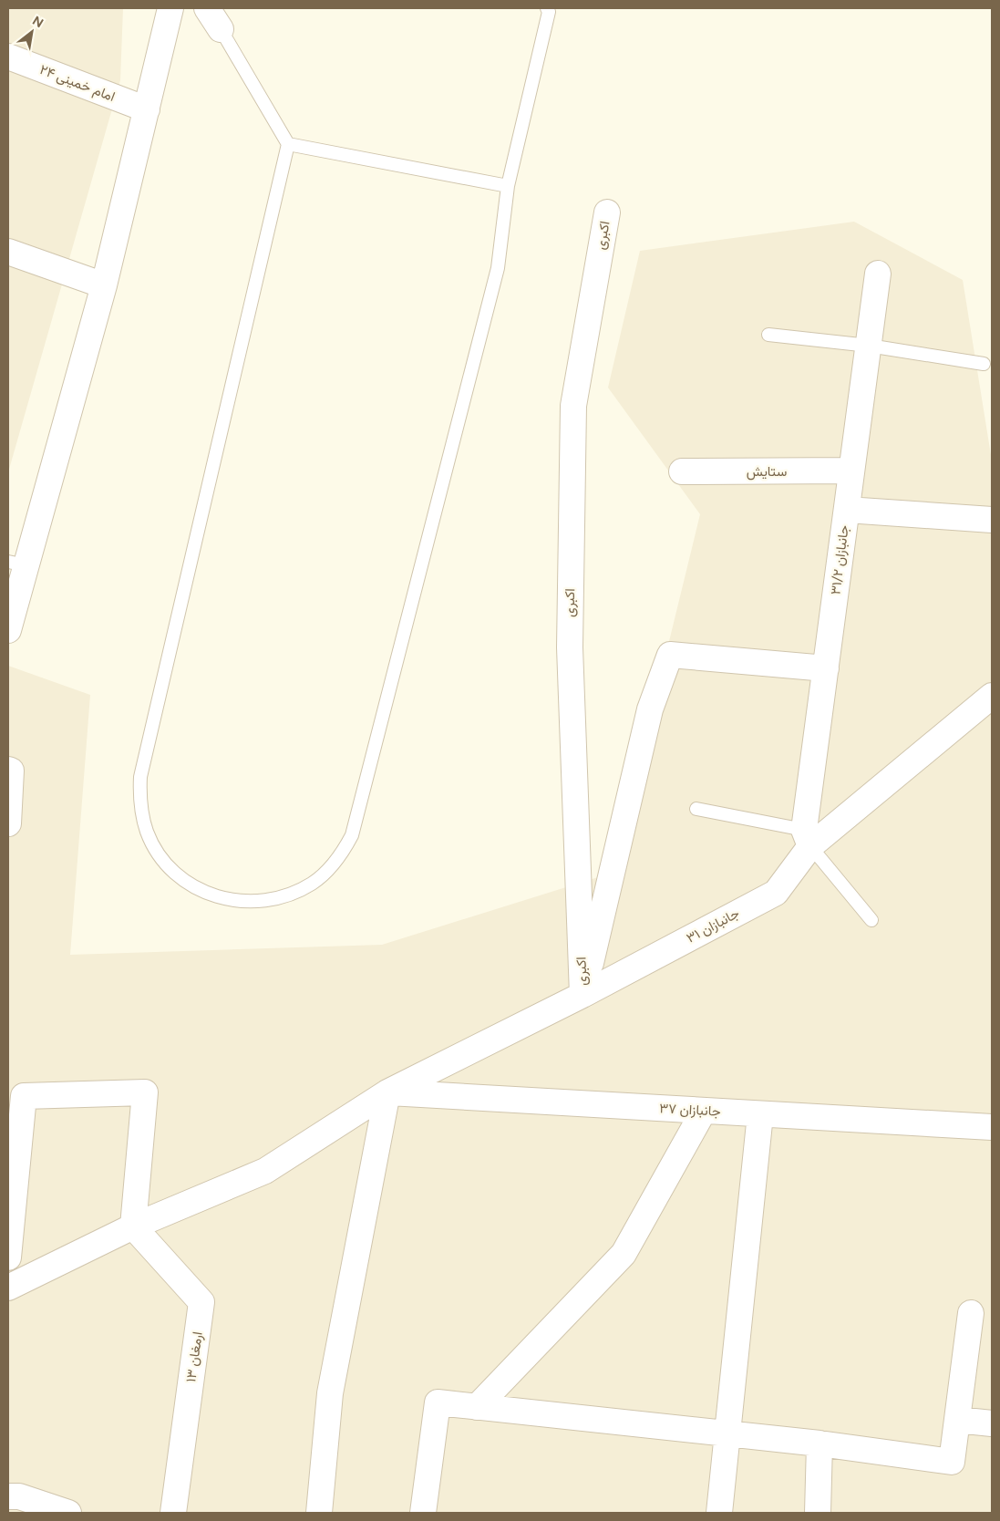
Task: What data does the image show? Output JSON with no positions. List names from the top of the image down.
{
  "streets": {
    "street": [
      "امام خمینی ۲۴",
      "اکبری",
      "ستایش",
      "جانبازان ۳۱/۲",
      "جانبازان ۳۱",
      "جانبازان ۳۷",
      "ارمغان ۱۳"
    ]
  },
  "crossings": [
    ["اکبری", "جانبازان ۳۱"],
    ["ستایش", "جانبازان ۳۱/۲"],
    ["جانبازان ۳۱/۲", "جانبازان ۳۱"],
    ["جانبازان ۳۱", "جانبازان ۳۷"],
    ["جانبازان ۳۱", "ارمغان ۱۳"]
  ],
  "north": "top right"
}
